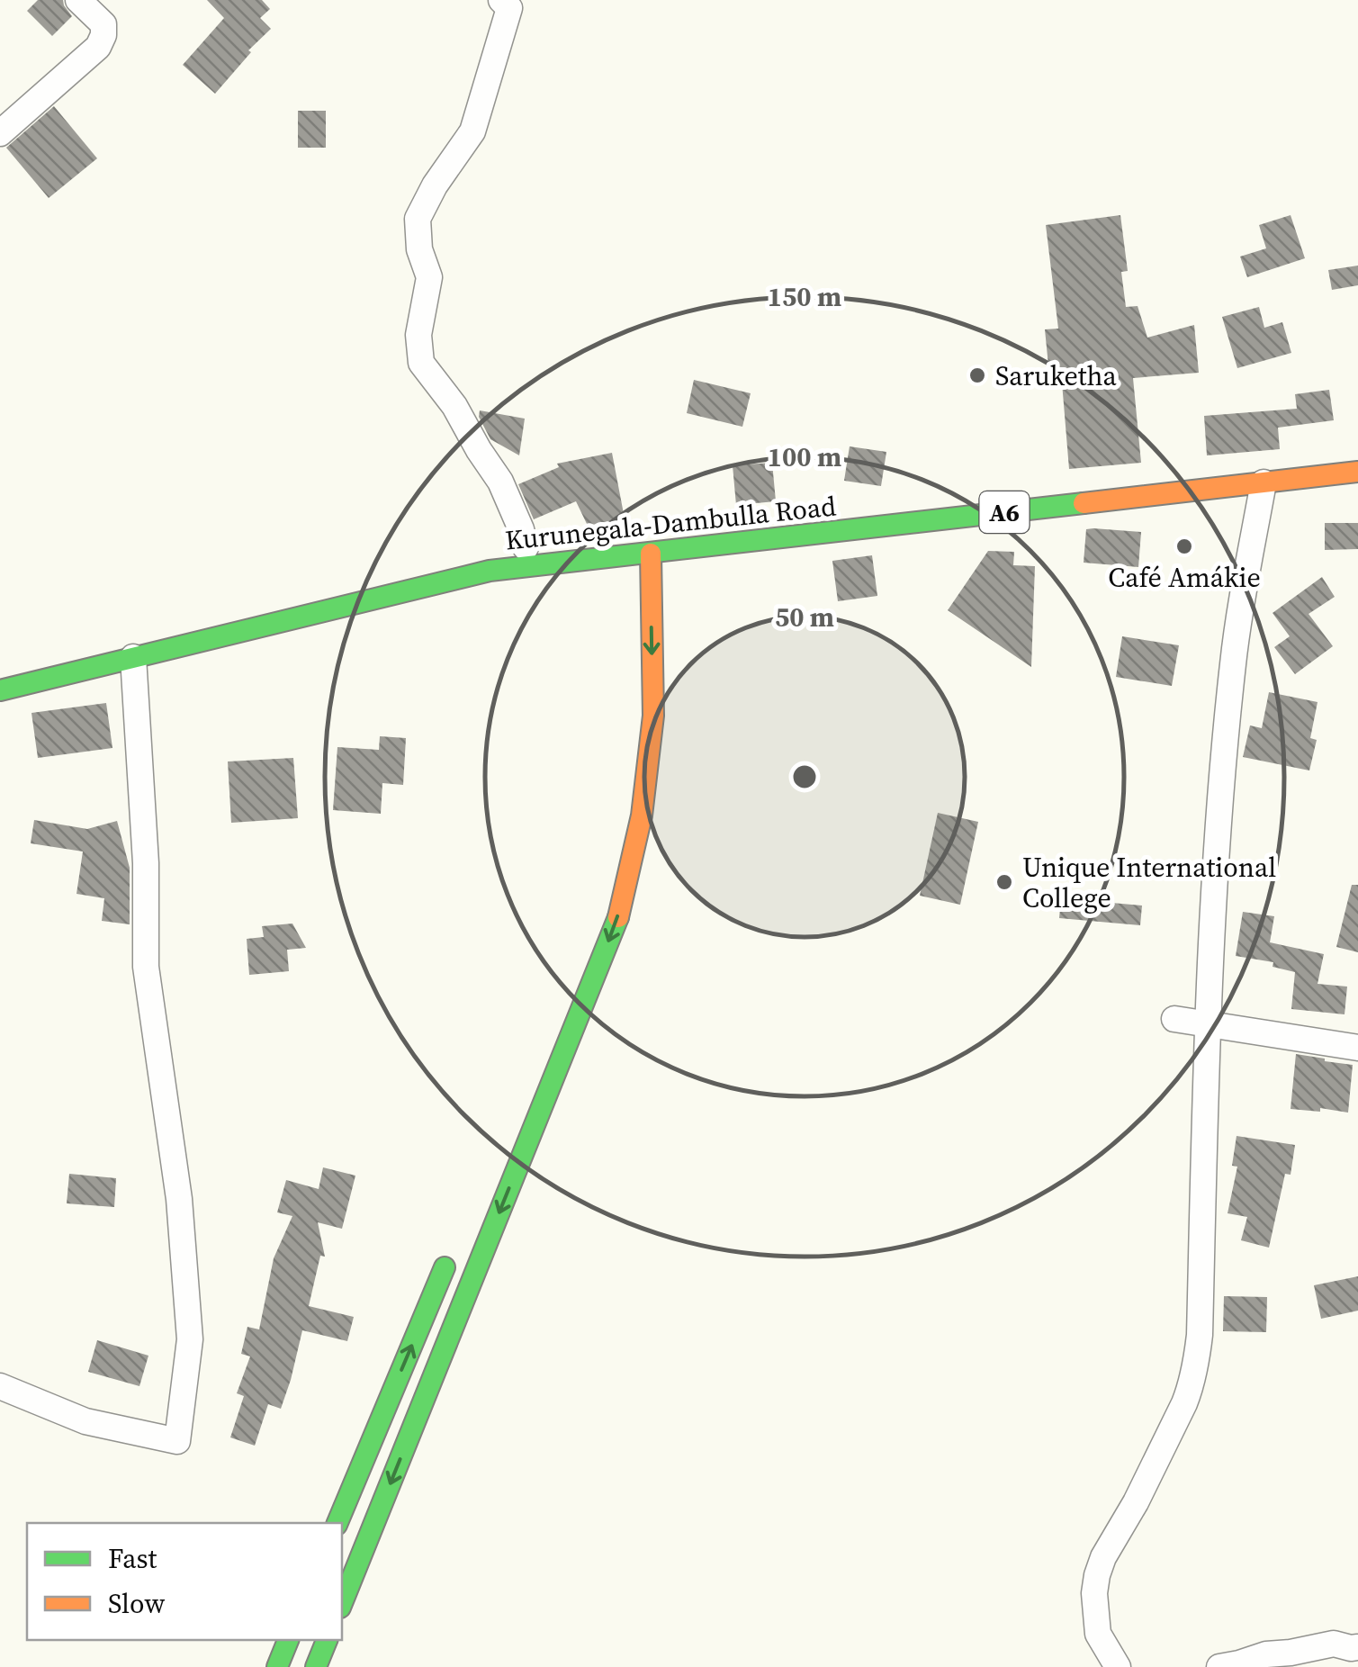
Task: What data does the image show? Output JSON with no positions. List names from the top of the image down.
{
  "streets": {
    "highway": ["A6", "Kurunegala-Dambulla Road"]
  },
  "places": ["Saruketha", "Café Amákie", "Unique International College"],
  "legend": ["Fast", "Slow"],
  "rings": ["150 m", "100 m", "50 m"]
}
